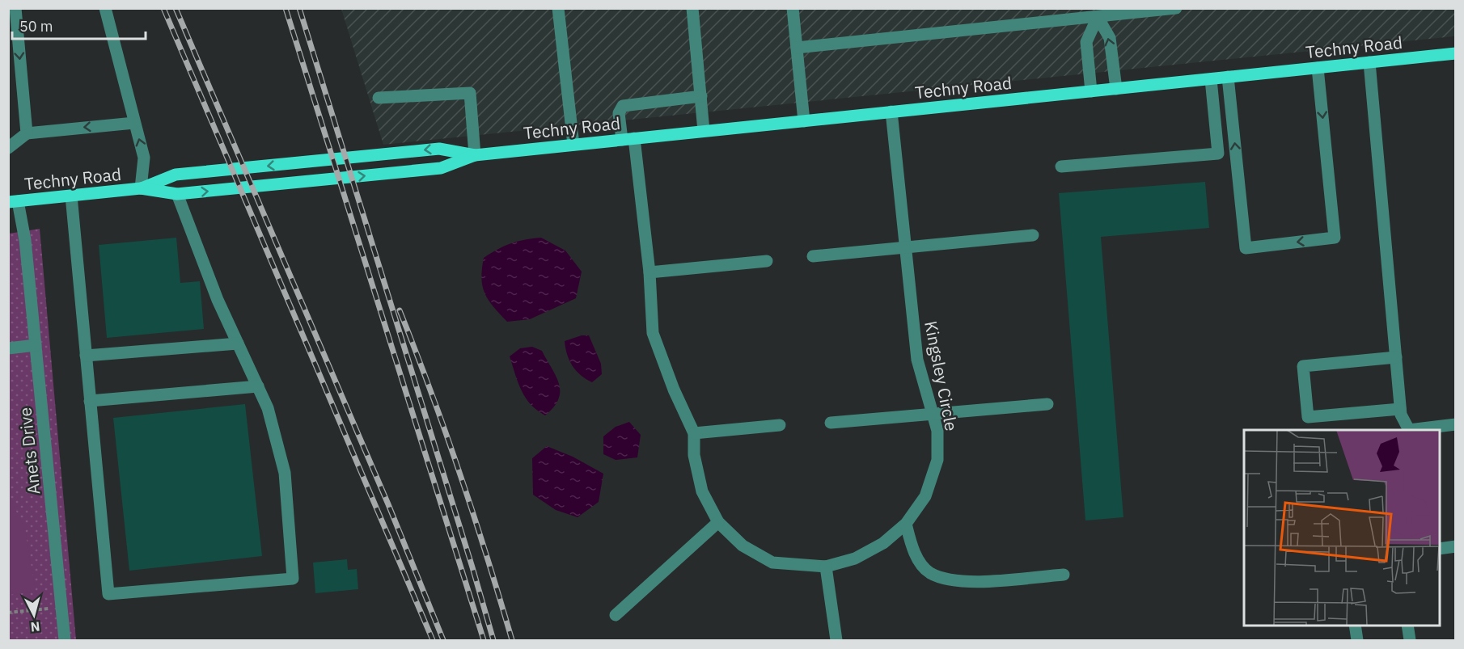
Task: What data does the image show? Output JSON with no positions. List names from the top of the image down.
{
  "streets": {
    "main road": ["Techny Road"],
    "street": ["Kingsley Circle", "Anets Drive"]
  },
  "crossings": [
    ["Techny Road", "Kingsley Circle"],
    ["Techny Road", "Anets Drive"]
  ],
  "scale_bar": "50 m",
  "north": "bottom"
}
